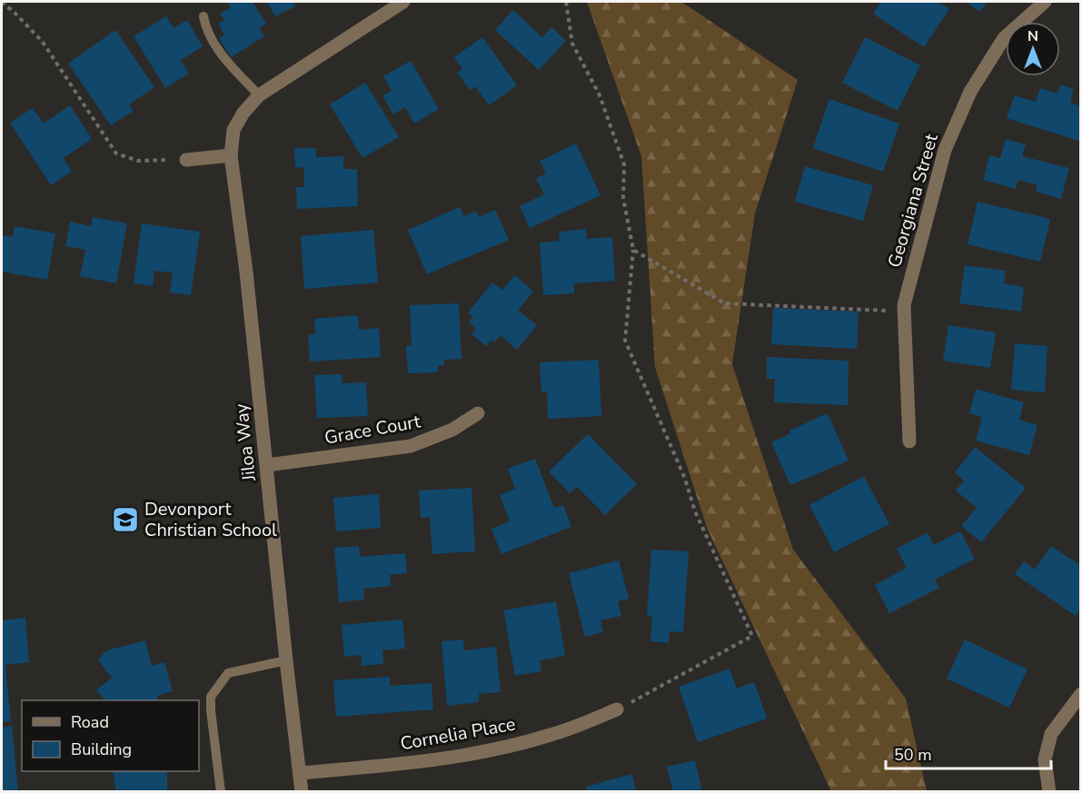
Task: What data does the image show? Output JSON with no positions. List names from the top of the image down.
{
  "streets": {
    "street": [
      "Georgiana Street",
      "Grace Court",
      "Jiloa Way",
      "Cornelia Place"
    ]
  },
  "crossings": [
    ["Grace Court", "Jiloa Way"],
    ["Jiloa Way", "Cornelia Place"]
  ],
  "places": {
    "school or university": ["Devonport Christian School"]
  },
  "legend": ["Road", "Building"],
  "scale_bar": "50 m",
  "north": "top"
}
